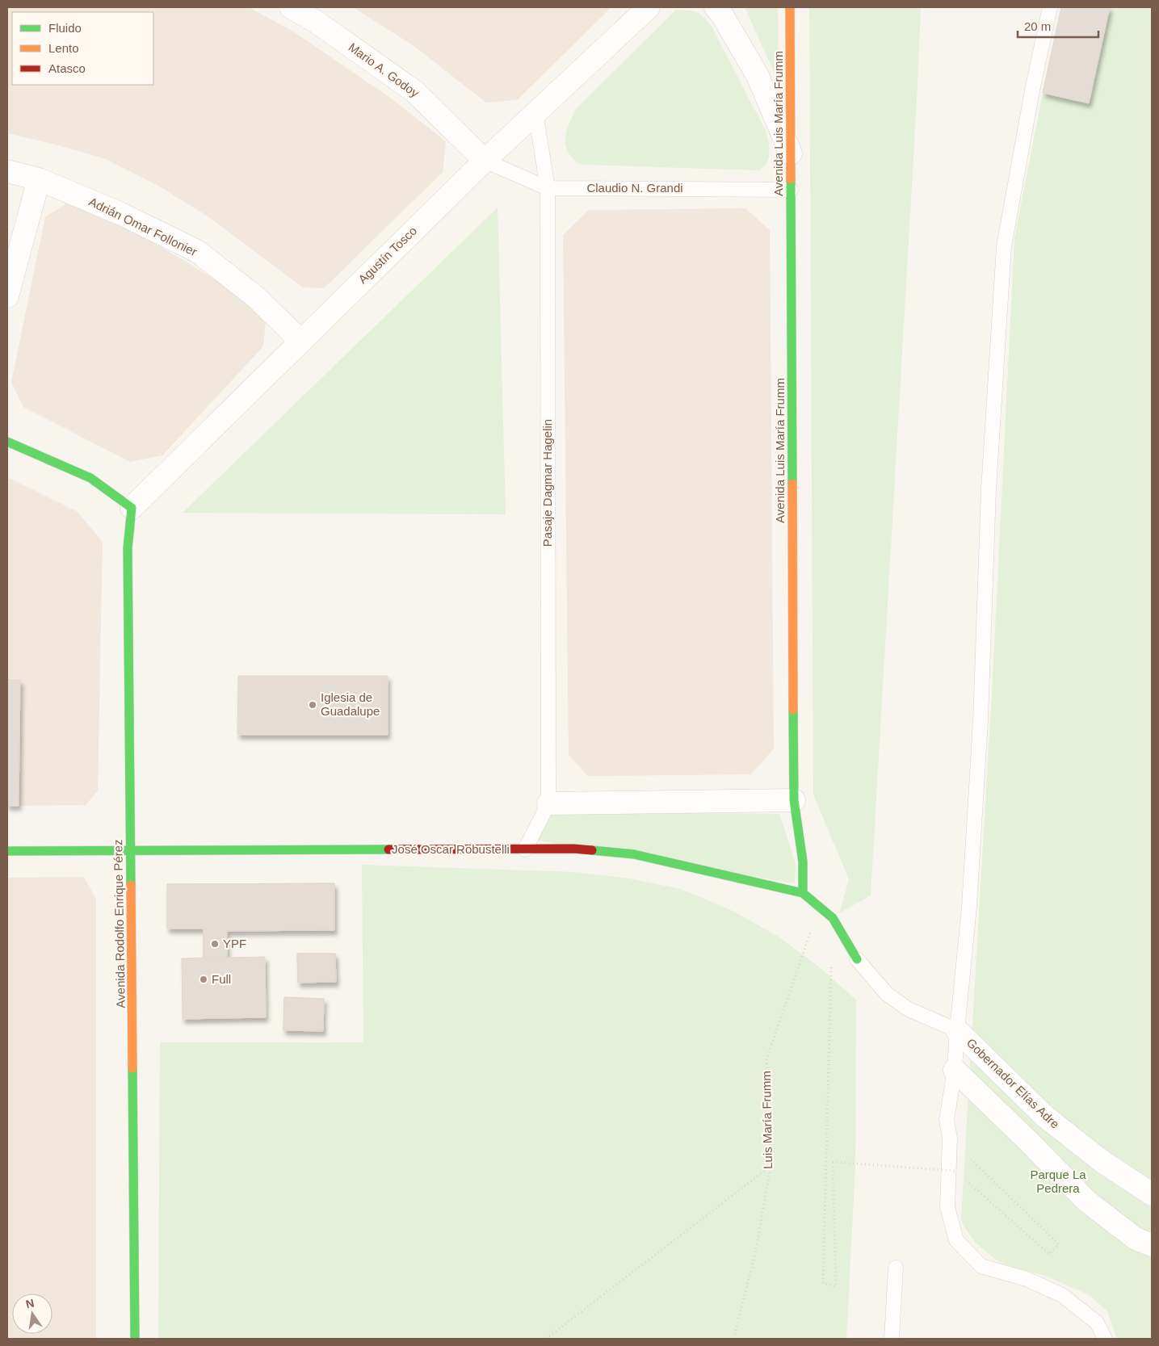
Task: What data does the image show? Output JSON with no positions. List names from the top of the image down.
{
  "streets": {
    "street": [
      "Mario A. Godoy",
      "Avenida Luis María Frumm",
      "Adrián Omar Follonier",
      "Agustín Tosco",
      "José Oscar Robustelli",
      "Avenida Rodolfo Enrique Pérez",
      "Gobernador Elías Adre"
    ],
    "lane": ["Claudio N. Grandi", "Pasaje Dagmar Hagelin"],
    "path": ["Luis María Frumm"]
  },
  "crossings": [
    ["Mario A. Godoy", "Claudio N. Grandi"],
    ["Mario A. Godoy", "Agustín Tosco"],
    ["Avenida Luis María Frumm", "Claudio N. Grandi"],
    ["Avenida Luis María Frumm", "José Oscar Robustelli"],
    ["Claudio N. Grandi", "Agustín Tosco"],
    ["Claudio N. Grandi", "Pasaje Dagmar Hagelin"],
    ["Adrián Omar Follonier", "Agustín Tosco"],
    ["Agustín Tosco", "Pasaje Dagmar Hagelin"],
    ["Agustín Tosco", "Avenida Rodolfo Enrique Pérez"],
    ["Pasaje Dagmar Hagelin", "José Oscar Robustelli"],
    ["José Oscar Robustelli", "Avenida Rodolfo Enrique Pérez"],
    ["José Oscar Robustelli", "Gobernador Elías Adre"],
    ["José Oscar Robustelli", "Luis María Frumm"]
  ],
  "parks": ["Parque La Pedrera"],
  "places": ["Iglesia de Guadalupe", "YPF", "Full"],
  "legend": ["Fluido", "Lento", "Atasco"],
  "scale_bar": "20 m",
  "north": "top"
}
